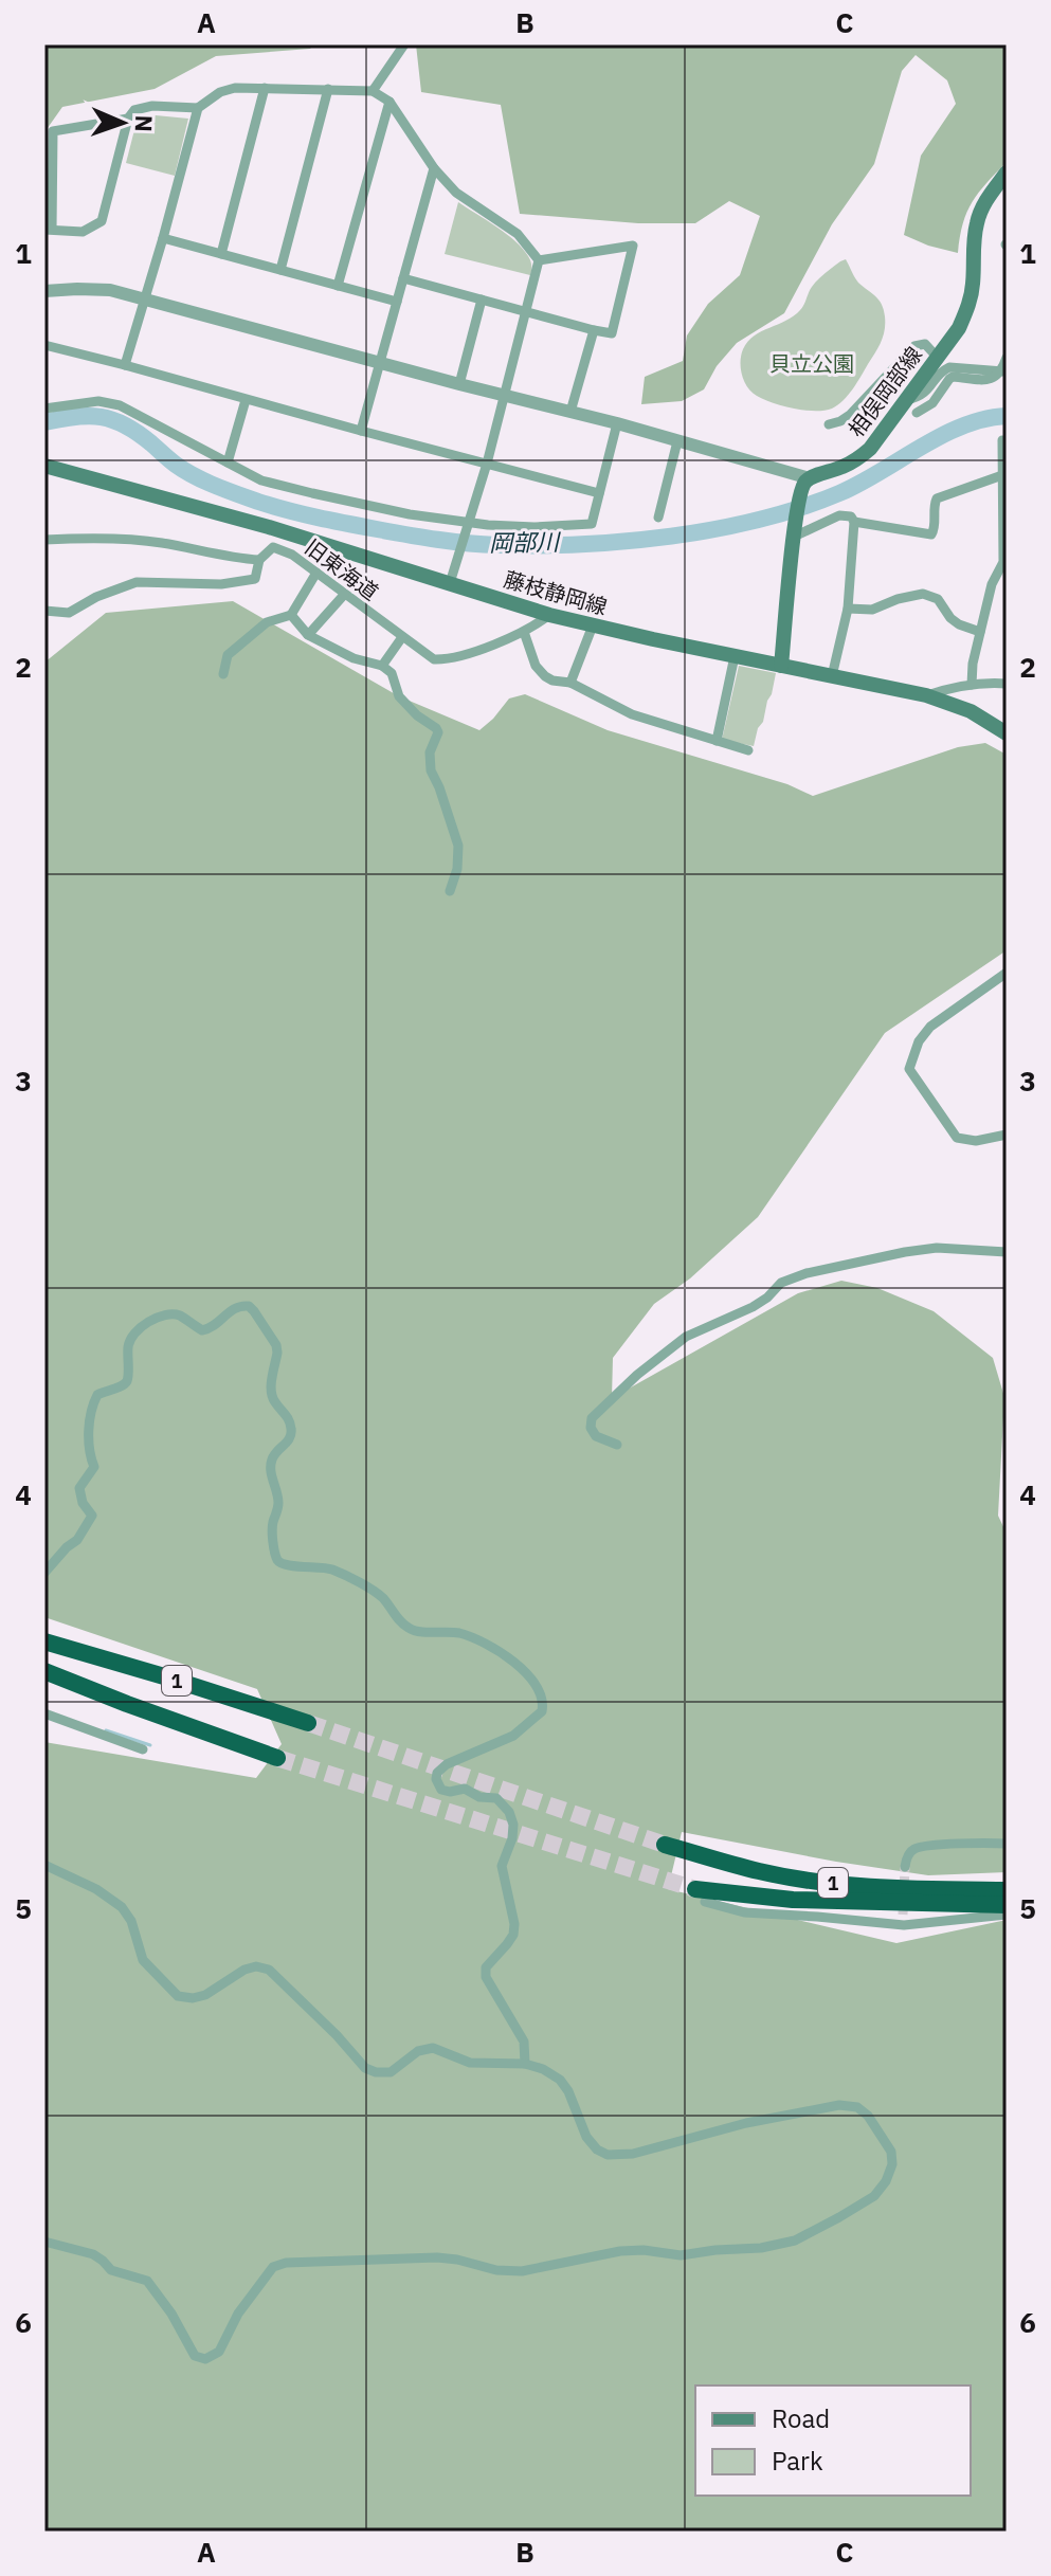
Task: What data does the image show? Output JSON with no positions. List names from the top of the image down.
{
  "streets": {
    "highway": ["1"],
    "main road": ["相俣岡部線", "藤枝静岡線"],
    "street": ["旧東海道"]
  },
  "crossings": [
    ["旧東海道", "藤枝静岡線"]
  ],
  "water": ["岡部川"],
  "parks": ["貝立公園"],
  "legend": ["Road", "Park"],
  "north": "right",
  "grid": {
    "columns": ["A", "B", "C"],
    "rows": [
      "1",
      "2",
      "3",
      "4",
      "5",
      "6"
    ]
  }
}
